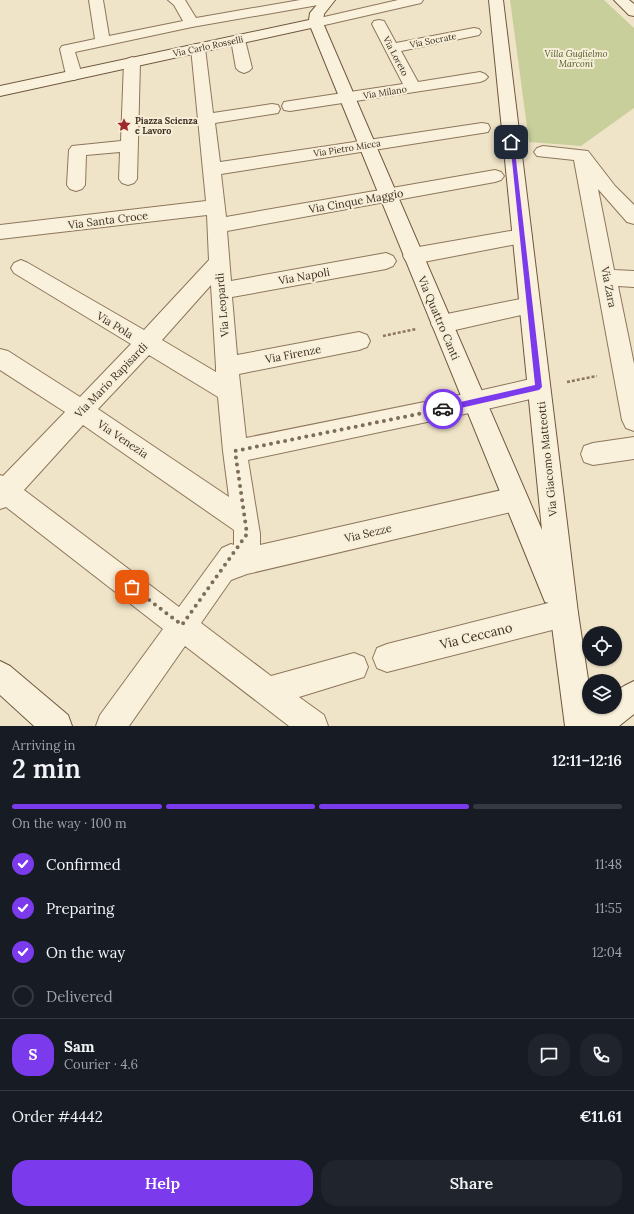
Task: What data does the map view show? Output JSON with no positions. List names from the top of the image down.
{
  "streets": {
    "street": [
      "Via Socrate",
      "Via Carlo Rosselli",
      "Via Loreto",
      "Via Milano",
      "Via Pietro Micca",
      "Via Cinque Maggio",
      "Via Santa Croce",
      "Via Napoli",
      "Via Zara",
      "Via Leopardi",
      "Via Quattro Canti",
      "Via Pola",
      "Via Firenze",
      "Via Mario Rapisardi",
      "Via Venezia",
      "Via Giacomo Matteotti",
      "Via Sezze",
      "Via Ceccano"
    ]
  },
  "crossings": [
    ["Via Socrate", "Via Loreto"],
    ["Via Carlo Rosselli", "Via Leopardi"],
    ["Via Carlo Rosselli", "Via Quattro Canti"],
    ["Via Loreto", "Via Milano"],
    ["Via Milano", "Via Quattro Canti"],
    ["Via Pietro Micca", "Via Leopardi"],
    ["Via Pietro Micca", "Via Quattro Canti"],
    ["Via Cinque Maggio", "Via Santa Croce"],
    ["Via Cinque Maggio", "Via Leopardi"],
    ["Via Cinque Maggio", "Via Quattro Canti"],
    ["Via Santa Croce", "Via Leopardi"],
    ["Via Napoli", "Via Leopardi"],
    ["Via Leopardi", "Via Pola"],
    ["Via Leopardi", "Via Firenze"],
    ["Via Leopardi", "Via Mario Rapisardi"],
    ["Via Leopardi", "Via Venezia"],
    ["Via Leopardi", "Via Sezze"],
    ["Via Quattro Canti", "Via Giacomo Matteotti"],
    ["Via Quattro Canti", "Via Sezze"],
    ["Via Quattro Canti", "Via Ceccano"],
    ["Via Pola", "Via Mario Rapisardi"],
    ["Via Mario Rapisardi", "Via Venezia"],
    ["Via Venezia", "Via Sezze"],
    ["Via Giacomo Matteotti", "Via Ceccano"]
  ],
  "parks": ["Villa Guglielmo Marconi"],
  "places": {
    "place": ["Piazza Scienza e Lavoro"]
  },
  "page": {
    "heading": ["2 min", "Arriving in", "12:11–12:16"],
    "panel": [
      "Sam",
      "Courier · 4.6",
      "Order #4442",
      "€11.61"
    ],
    "bar": "On the way · 100 m",
    "list": [
      ["Confirmed", "11:48"],
      ["Preparing", "11:55"],
      ["On the way", "12:04"],
      "Delivered"
    ],
    "round": "S",
    "buttons": ["Help", "Share"]
  }
}
